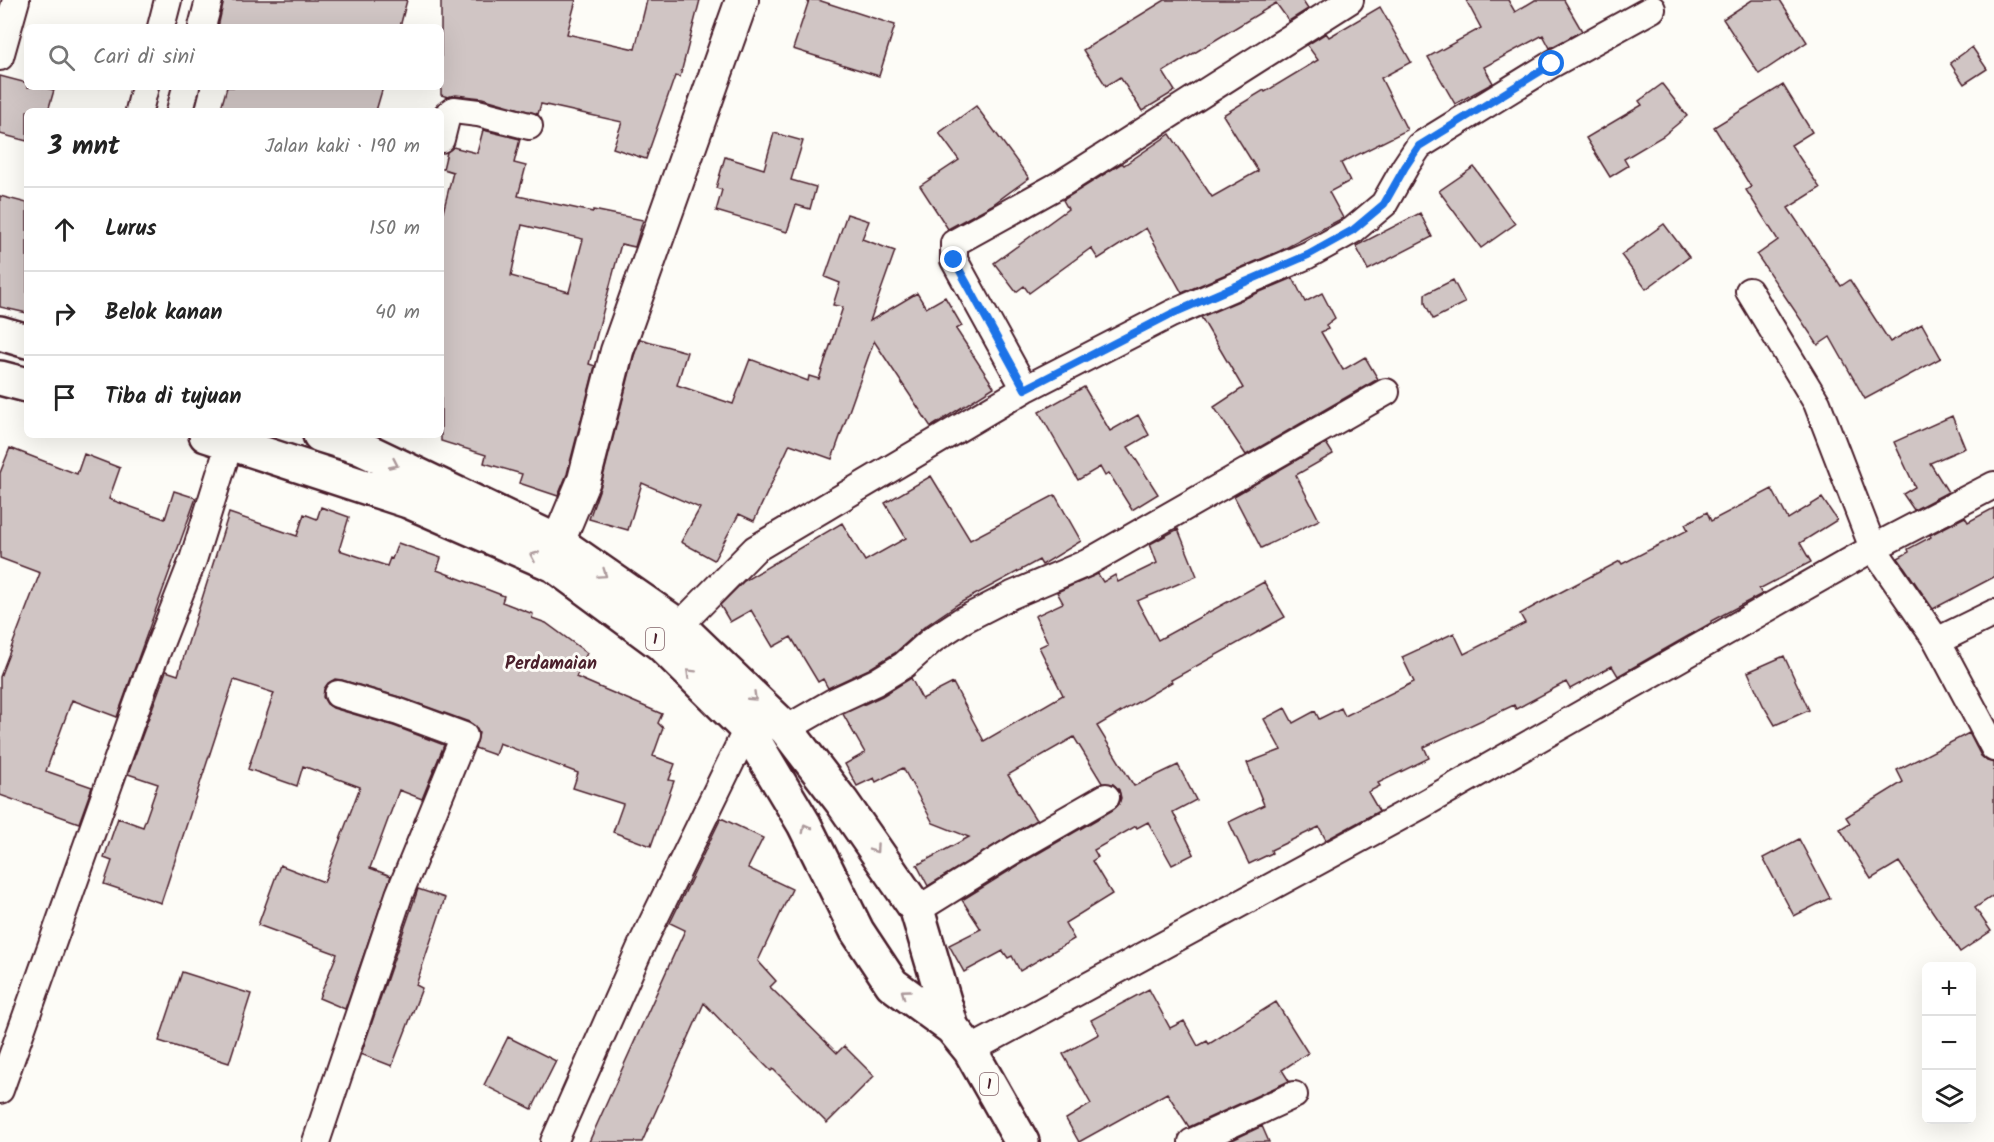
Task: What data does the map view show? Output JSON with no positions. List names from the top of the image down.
{
  "streets": {
    "highway": ["1"]
  },
  "districts": ["Perdamaian"],
  "page": {
    "search": "Cari di sini",
    "heading": ["3 mnt", "Jalan kaki · 190 m"],
    "list": [
      ["Lurus", "150 m"],
      ["Belok kanan", "40 m"],
      "Tiba di tujuan"
    ],
    "map_buttons": ["+", "−"]
  }
}
